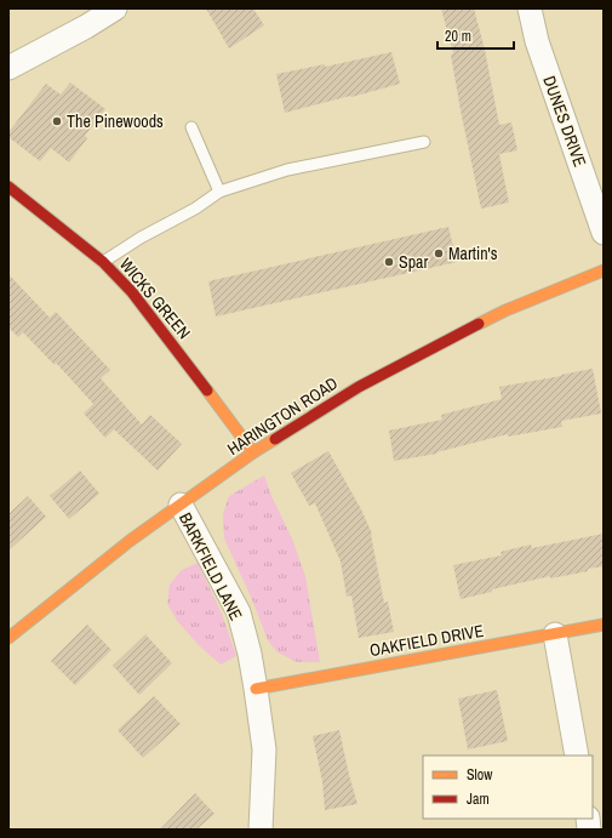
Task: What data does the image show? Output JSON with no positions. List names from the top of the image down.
{
  "streets": {
    "street": [
      "DUNES DRIVE",
      "WICKS GREEN",
      "HARINGTON ROAD",
      "BARKFIELD LANE",
      "OAKFIELD DRIVE"
    ]
  },
  "crossings": [
    ["WICKS GREEN", "HARINGTON ROAD"],
    ["HARINGTON ROAD", "BARKFIELD LANE"],
    ["BARKFIELD LANE", "OAKFIELD DRIVE"]
  ],
  "places": ["The Pinewoods", "Martin's", "Spar"],
  "legend": ["Slow", "Jam"],
  "scale_bar": "20 m"
}
